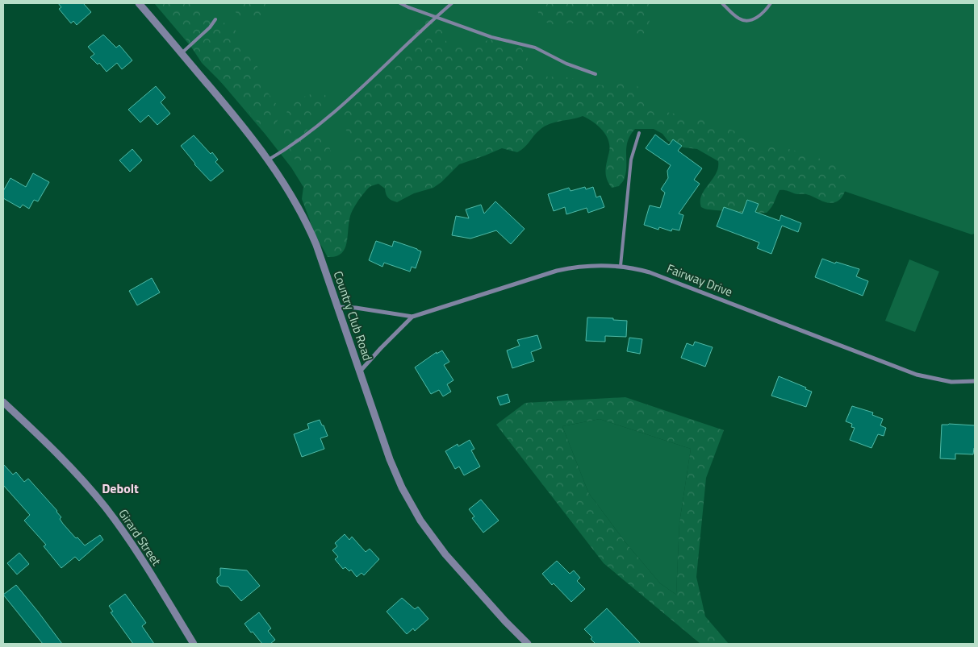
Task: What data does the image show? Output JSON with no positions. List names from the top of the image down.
{
  "streets": {
    "street": ["Fairway Drive", "Country Club Road", "Girard Street"]
  },
  "crossings": [
    ["Fairway Drive", "Country Club Road"]
  ],
  "districts": ["Debolt"]
}
